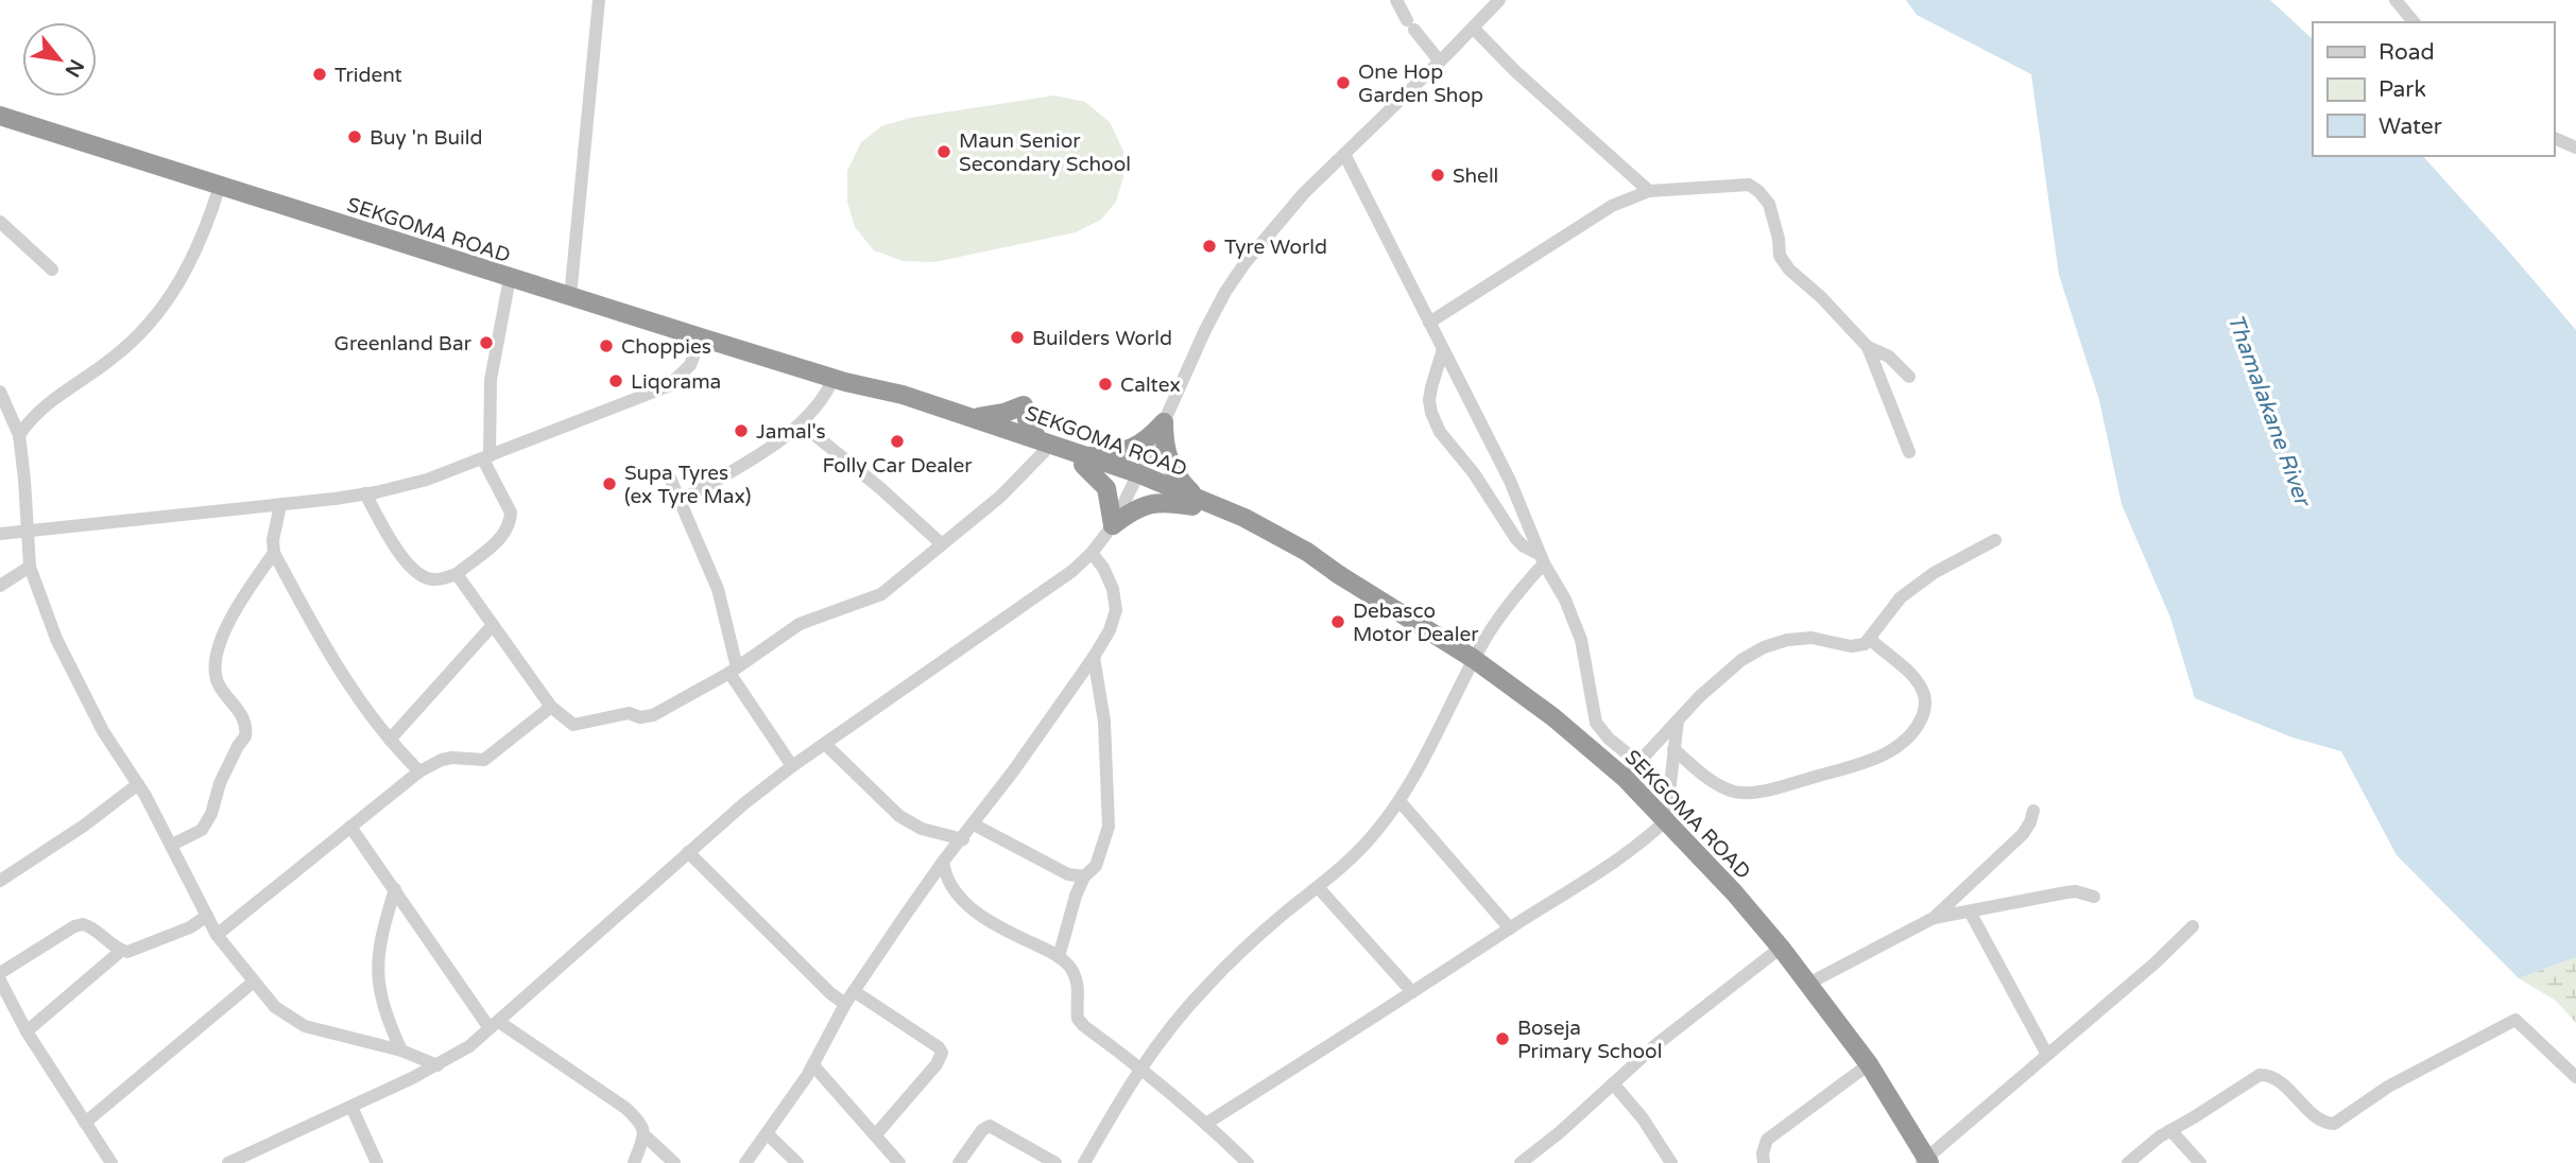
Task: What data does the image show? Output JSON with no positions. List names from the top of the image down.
{
  "streets": {
    "highway": ["SEKGOMA ROAD"]
  },
  "water": ["Thamalakane River"],
  "places": [
    "Trident",
    "One Hop Garden Shop",
    "Buy 'n Build",
    "Maun Senior Secondary School",
    "Shell",
    "Tyre World",
    "Builders World",
    "Greenland Bar",
    "Choppies",
    "Liqorama",
    "Caltex",
    "Jamal's",
    "Folly Car Dealer",
    "Supa Tyres (ex Tyre Max)",
    "Debasco Motor Dealer",
    "Boseja Primary School"
  ],
  "legend": ["Road", "Park", "Water"],
  "north": "bottom right"
}
